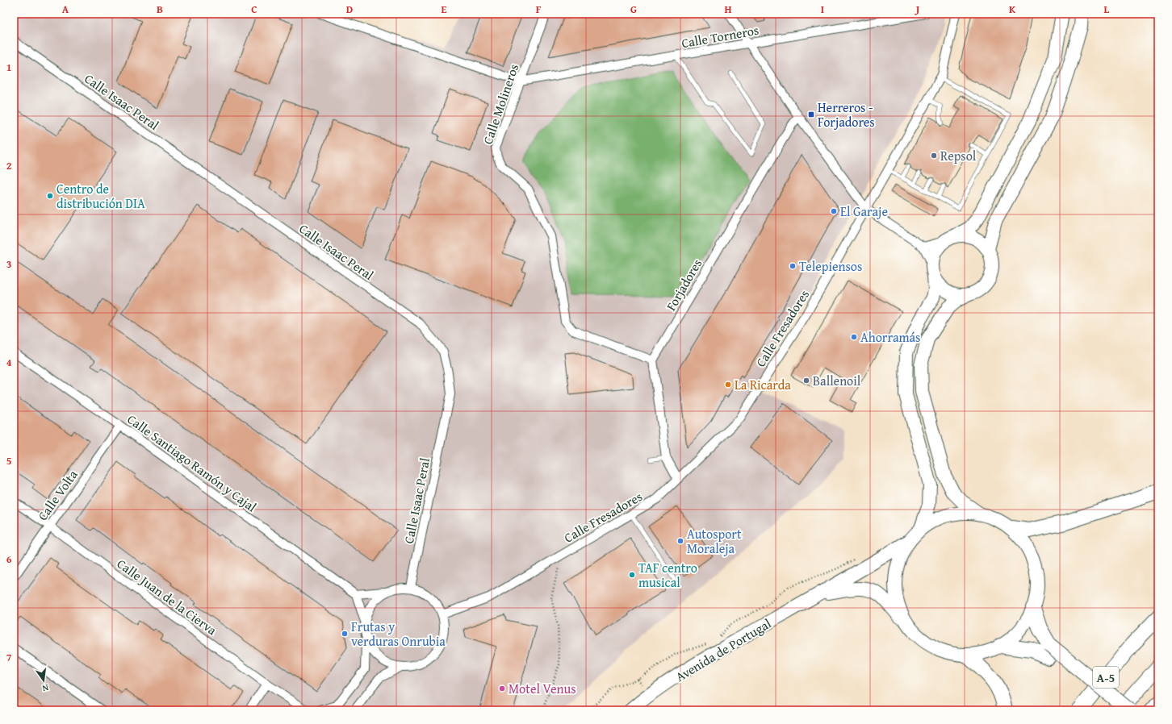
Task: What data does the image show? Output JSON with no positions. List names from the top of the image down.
{
  "streets": {
    "highway": ["A-5"],
    "main road": ["Avenida de Portugal"],
    "street": [
      "Calle Torneros",
      "Calle Isaac Peral",
      "Calle Molineros",
      "Forjadores",
      "Calle Fresadores",
      "Calle Santiago Ramón y Cajal",
      "Calle Volta",
      "Calle Juan de la Cierva"
    ]
  },
  "crossings": [
    ["Calle Torneros", "Calle Molineros"],
    ["Calle Isaac Peral", "Calle Fresadores"],
    ["Calle Molineros", "Forjadores"],
    ["Calle Santiago Ramón y Cajal", "Calle Volta"],
    ["Calle Volta", "Calle Juan de la Cierva"]
  ],
  "places": {
    "transit": ["Herreros - Forjadores"],
    "other": [
      "Repsol",
      "Centro de distribución DIA",
      "El Garaje",
      "Telepiensos",
      "Ahorramás",
      "Ballenoil",
      "La Ricarda",
      "Autosport Moraleja",
      "TAF centro musical",
      "Frutas y verduras Onrubia",
      "Motel Venus"
    ]
  },
  "north": "bottom",
  "grid": {
    "columns": [
      "A",
      "B",
      "C",
      "D",
      "E",
      "F",
      "G",
      "H",
      "I",
      "J",
      "K",
      "L"
    ],
    "rows": [
      "1",
      "2",
      "3",
      "4",
      "5",
      "6",
      "7"
    ]
  }
}
